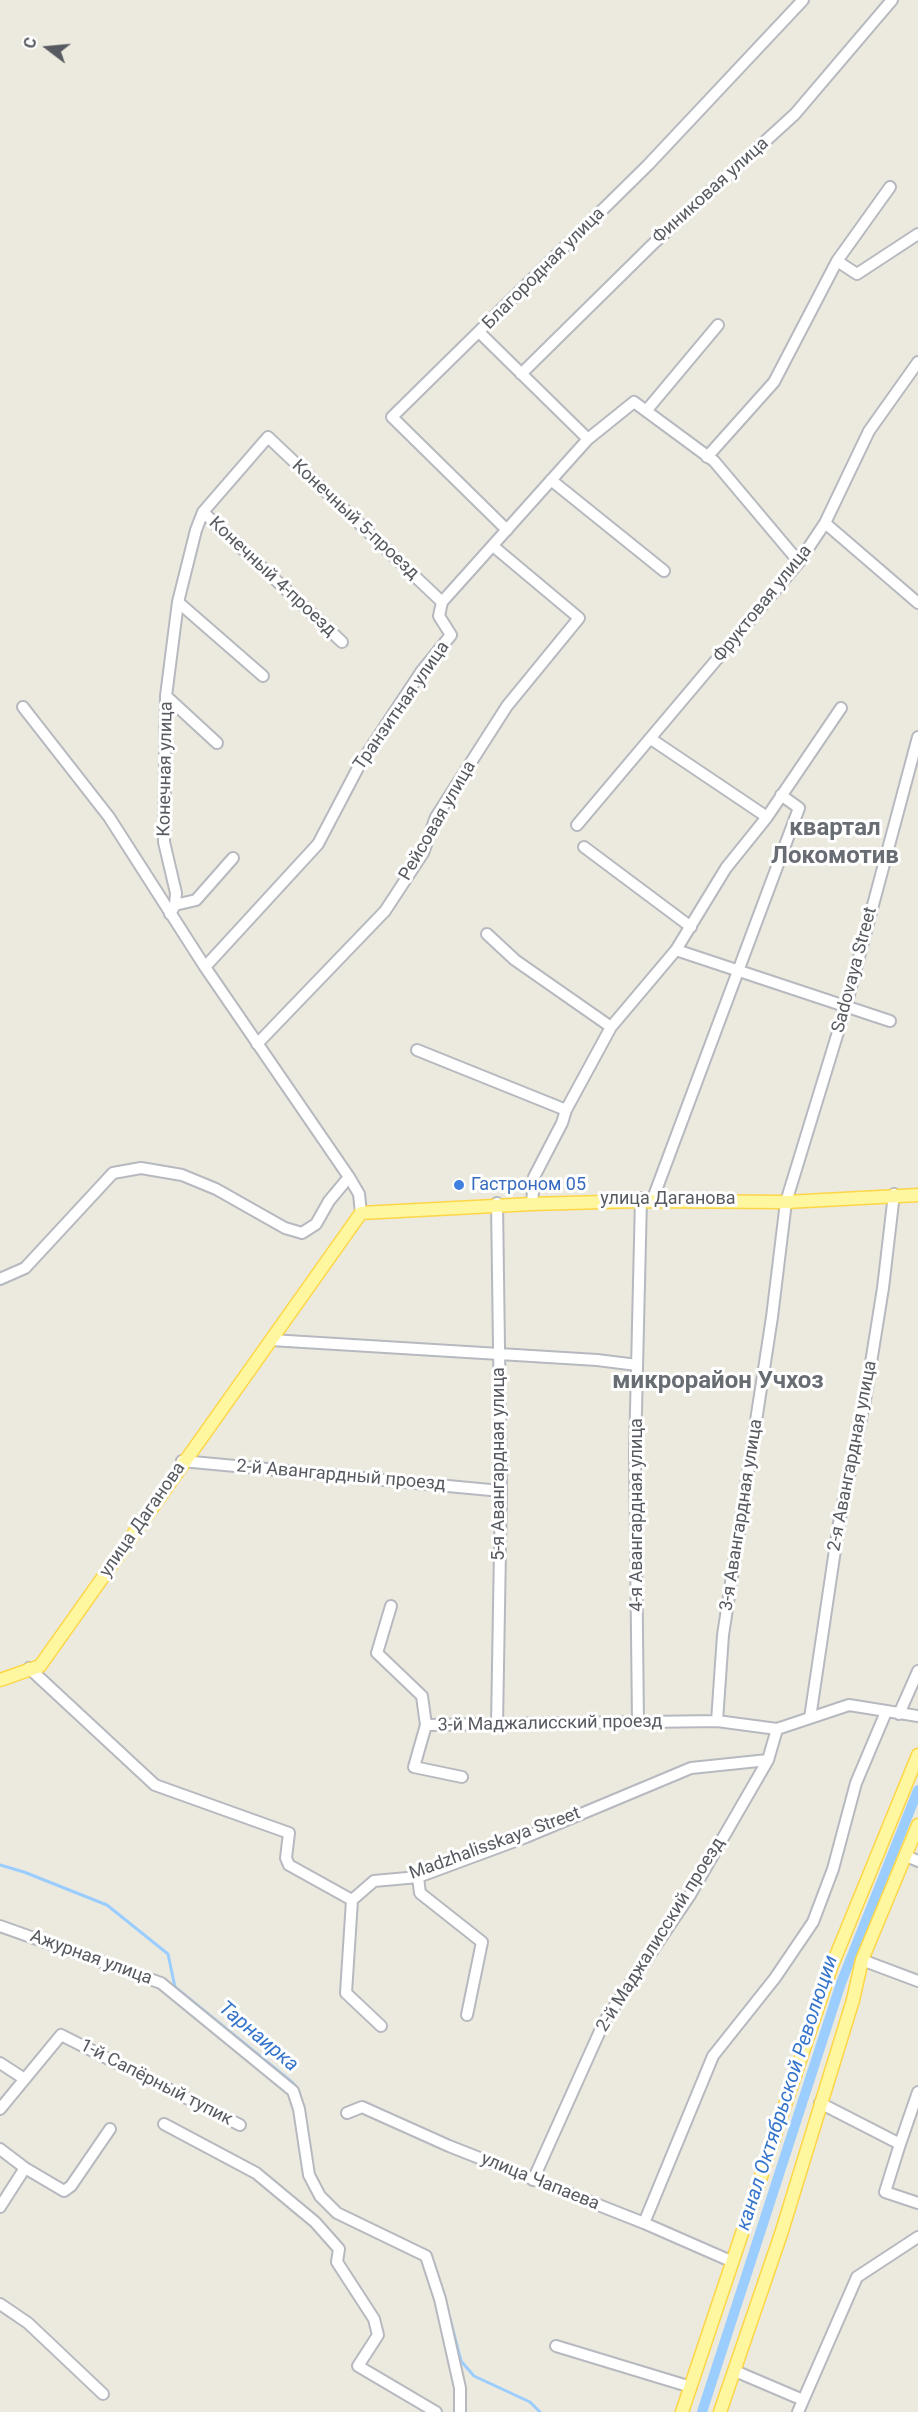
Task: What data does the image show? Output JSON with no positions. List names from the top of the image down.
{
  "streets": {
    "main road": ["улица Даганова"],
    "street": [
      "Финиковая улица",
      "Благородная улица",
      "Конечный 5-проезд",
      "Конечный 4-проезд",
      "Фруктовая улица",
      "Транзитная улица",
      "Конечная улица",
      "Рейсовая улица",
      "Sadovaya Street",
      "2-я Авангардная улица",
      "5-я Авангардная улица",
      "2-й Авангардный проезд",
      "4-я Авангардная улица",
      "3-я Авангардная улица",
      "3-й Маджалисский проезд",
      "Madzhalisskaya Street",
      "2-й Маджалисский проезд",
      "Ажурная улица",
      "1-й Сапёрный тупик",
      "улица Чапаева"
    ]
  },
  "crossings": [
    ["Конечный 5-проезд", "Транзитная улица"],
    ["Конечный 5-проезд", "Конечная улица"],
    ["Конечный 4-проезд", "Конечная улица"],
    ["Транзитная улица", "Конечная улица"],
    ["Конечная улица", "Рейсовая улица"],
    ["Конечная улица", "улица Даганова"],
    ["Sadovaya Street", "улица Даганова"],
    ["Sadovaya Street", "3-я Авангардная улица"],
    ["улица Даганова", "2-я Авангардная улица"],
    ["улица Даганова", "5-я Авангардная улица"],
    ["улица Даганова", "2-й Авангардный проезд"],
    ["улица Даганова", "4-я Авангардная улица"],
    ["улица Даганова", "3-я Авангардная улица"],
    ["5-я Авангардная улица", "2-й Авангардный проезд"],
    ["5-я Авангардная улица", "3-й Маджалисский проезд"],
    ["4-я Авангардная улица", "3-й Маджалисский проезд"],
    ["3-я Авангардная улица", "3-й Маджалисский проезд"],
    ["3-й Маджалисский проезд", "2-й Маджалисский проезд"],
    ["Madzhalisskaya Street", "2-й Маджалисский проезд"],
    ["2-й Маджалисский проезд", "улица Чапаева"]
  ],
  "districts": ["квартал Локомотив", "микрорайон Учхоз"],
  "water": ["Тарнаирка", "канал Октябрьской Революции"],
  "places": ["Гастроном 05"],
  "north": "left"
}
